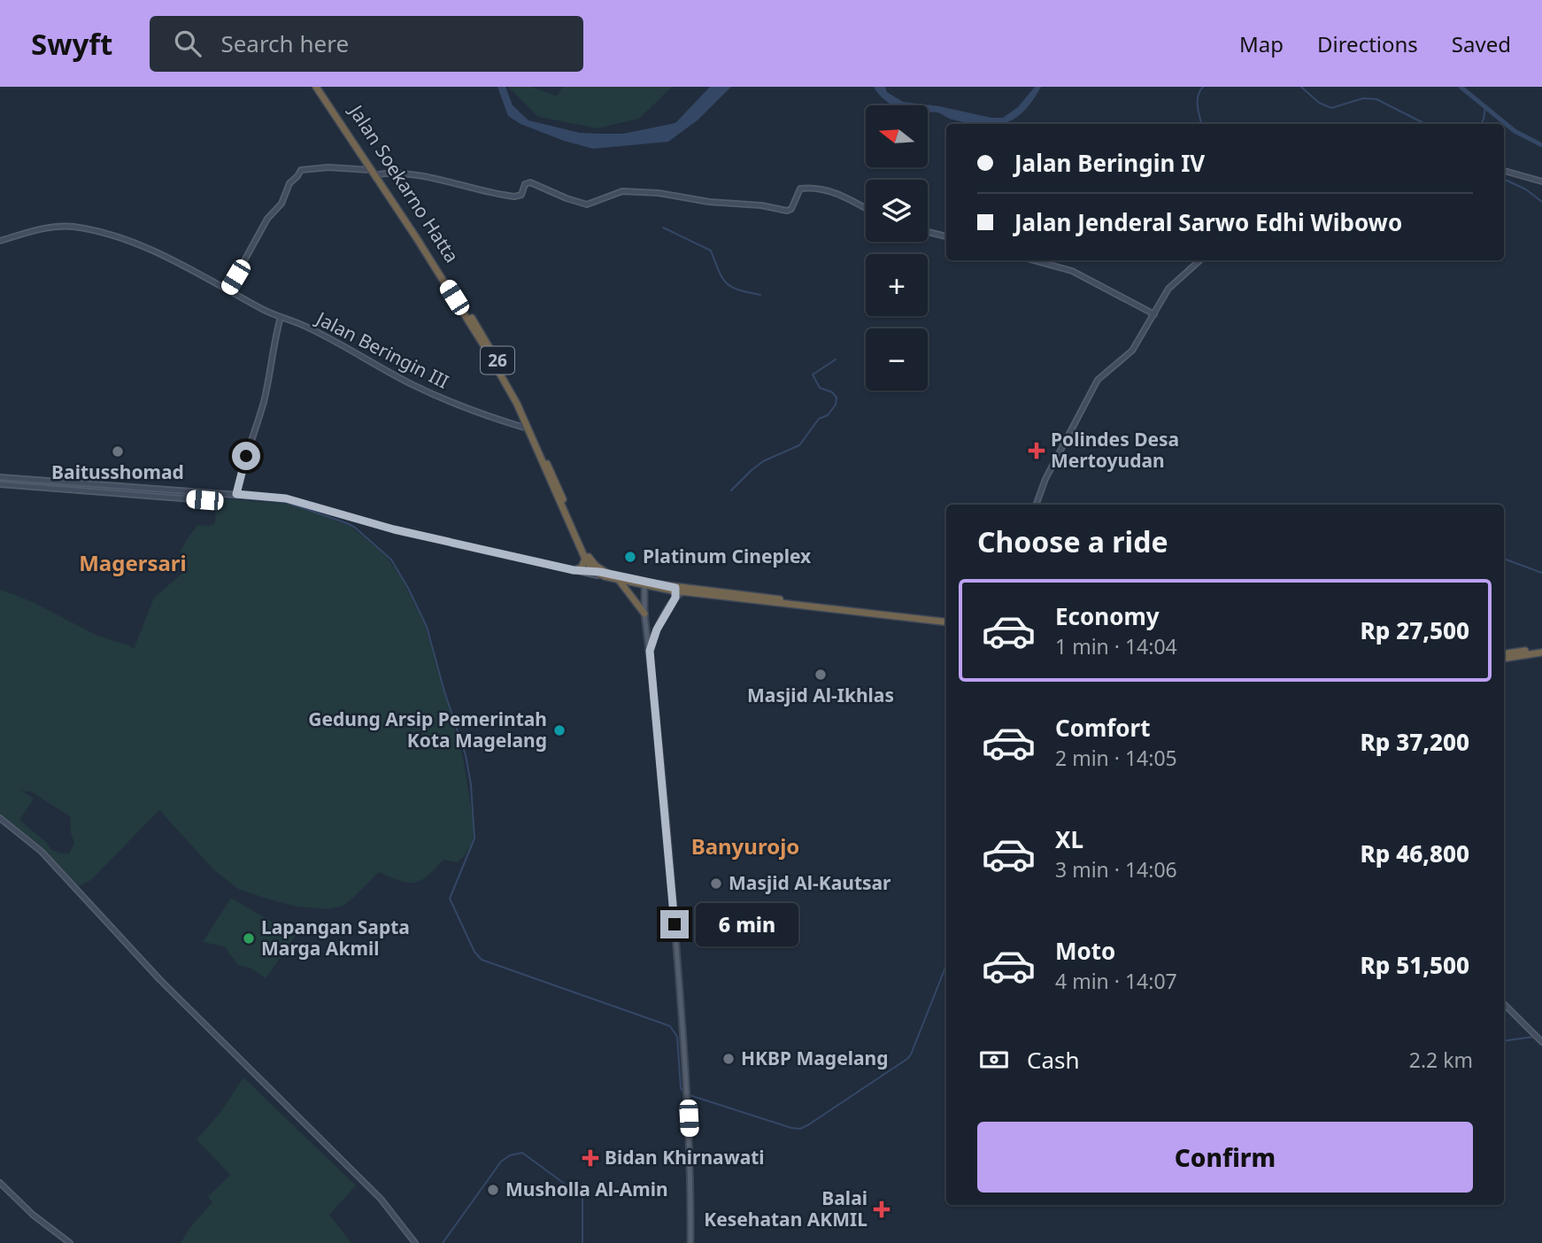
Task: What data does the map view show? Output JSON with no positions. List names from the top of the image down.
{
  "streets": {
    "highway": ["Jalan Soekarno Hatta", "26"],
    "street": ["Jalan Beringin III"]
  },
  "crossings": [
    ["Jalan Soekarno Hatta", "Jalan Beringin III"],
    ["Jalan Soekarno Hatta", "26"]
  ],
  "districts": ["Magersari", "Banyurojo"],
  "places": {
    "health": ["Polindes Desa Mertoyudan", "Bidan Khirnawati", "Balai Kesehatan AKMIL"],
    "other": [
      "Baitusshomad",
      "Platinum Cineplex",
      "Masjid Al-Ikhlas",
      "Gedung Arsip Pemerintah Kota Magelang",
      "Masjid Al-Kautsar",
      "Lapangan Sapta Marga Akmil",
      "HKBP Magelang",
      "Musholla Al-Amin"
    ]
  },
  "north": "left",
  "page": {
    "header": "Swyft",
    "search": "Search here",
    "nav": ["Map", "Directions", "Saved"],
    "map_buttons": ["+", "−"],
    "banner": ["Jalan Beringin IV", "Jalan Jenderal Sarwo Edhi Wibowo"],
    "heading": "Choose a ride",
    "list": [
      {
        "name": "Economy",
        "note": "1 min · 14:04",
        "value": "Rp 27,500"
      },
      {
        "name": "Comfort",
        "note": "2 min · 14:05",
        "value": "Rp 37,200"
      },
      {
        "name": "XL",
        "note": "3 min · 14:06",
        "value": "Rp 46,800"
      },
      {
        "name": "Moto",
        "note": "4 min · 14:07",
        "value": "Rp 51,500"
      }
    ],
    "bubble": "6 min",
    "pay": ["Cash", "2.2 km"],
    "buttons": "Confirm"
  }
}
